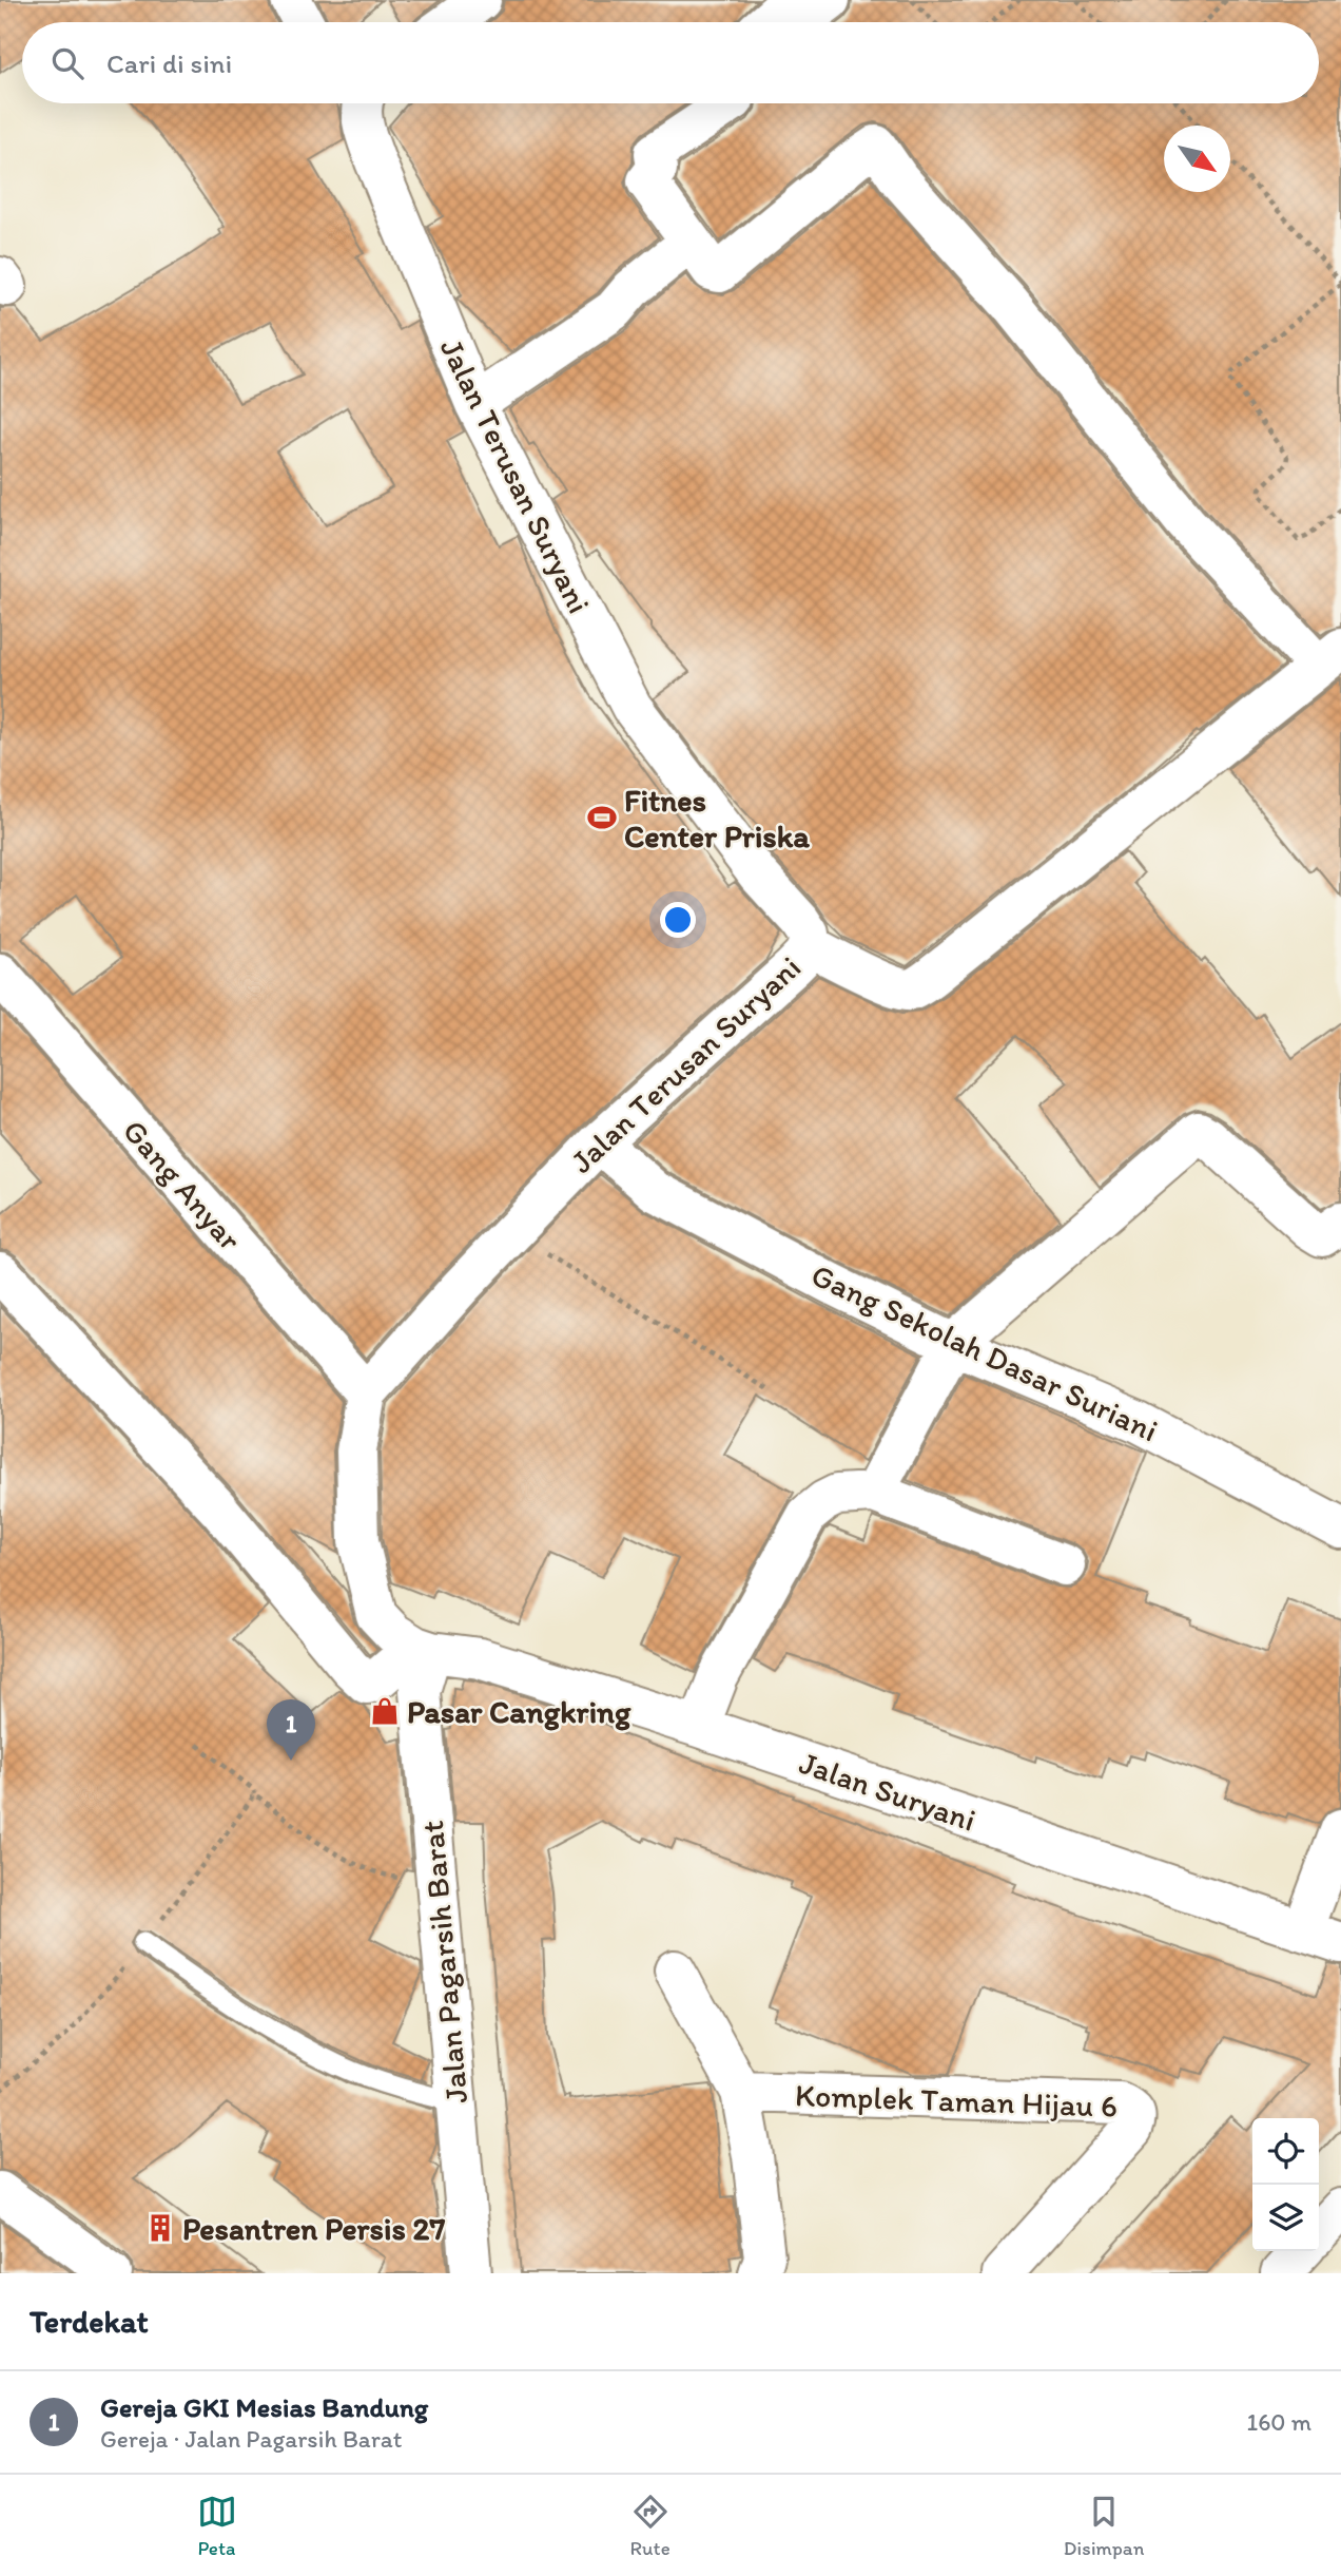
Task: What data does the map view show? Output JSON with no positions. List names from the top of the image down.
{
  "streets": {
    "street": [
      "Jalan Terusan Suryani",
      "Gang Anyar",
      "Gang Sekolah Dasar Suriani",
      "Jalan Suryani",
      "Jalan Pagarsih Barat",
      "Komplek Taman Hijau 6"
    ]
  },
  "crossings": [
    ["Jalan Terusan Suryani", "Gang Anyar"],
    ["Jalan Terusan Suryani", "Gang Sekolah Dasar Suriani"],
    ["Jalan Suryani", "Jalan Pagarsih Barat"]
  ],
  "places": {
    "sports": ["Fitnes Center Priska"],
    "shop": ["Pasar Cangkring"],
    "building": ["Pesantren Persis 27"]
  },
  "north": "bottom right",
  "page": {
    "search": "Cari di sini",
    "pins": "1",
    "heading": "Terdekat",
    "list": [
      {
        "mark": "1",
        "name": "Gereja GKI Mesias Bandung",
        "note": "Gereja · Jalan Pagarsih Barat",
        "value": "160 m"
      }
    ],
    "nav": ["Peta", "Rute", "Disimpan"]
  }
}
